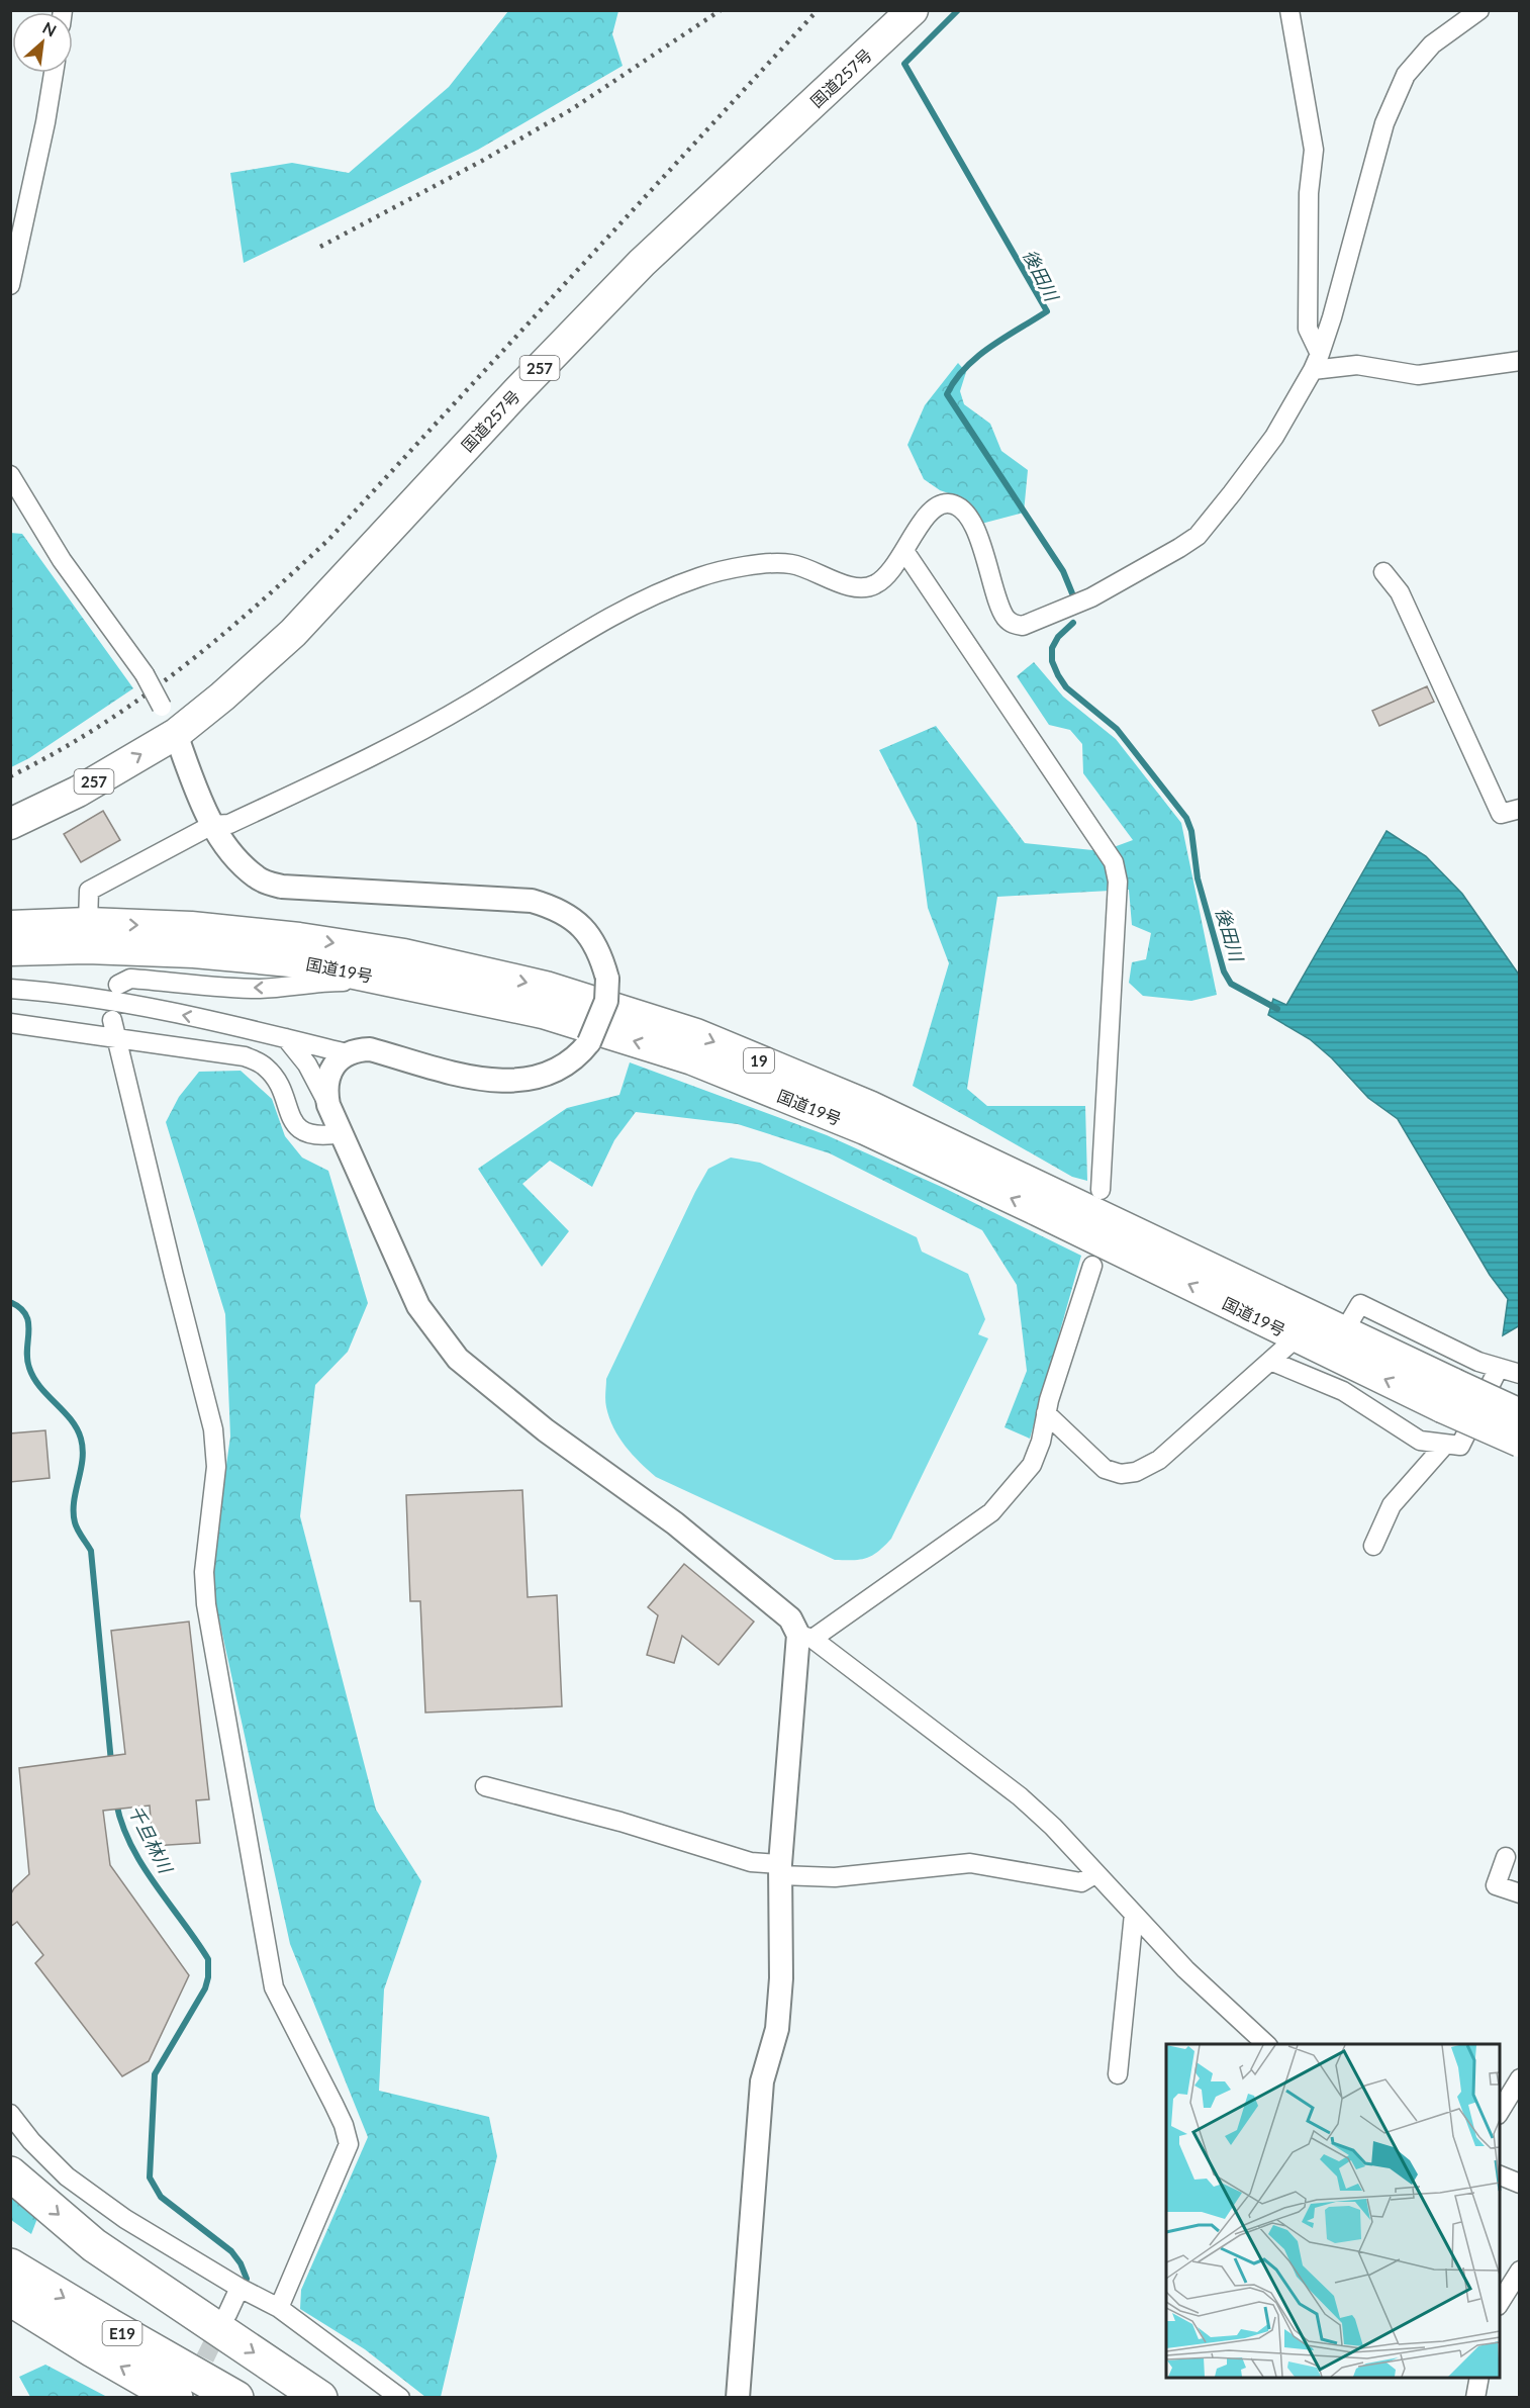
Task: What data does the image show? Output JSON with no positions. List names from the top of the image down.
{
  "streets": {
    "highway": [
      "国道257号",
      "257",
      "国道19号",
      "19",
      "E19"
    ]
  },
  "crossings": [
    ["国道257号", "257"]
  ],
  "water": ["後田川", "千旦林川"],
  "north": "top right"
}
